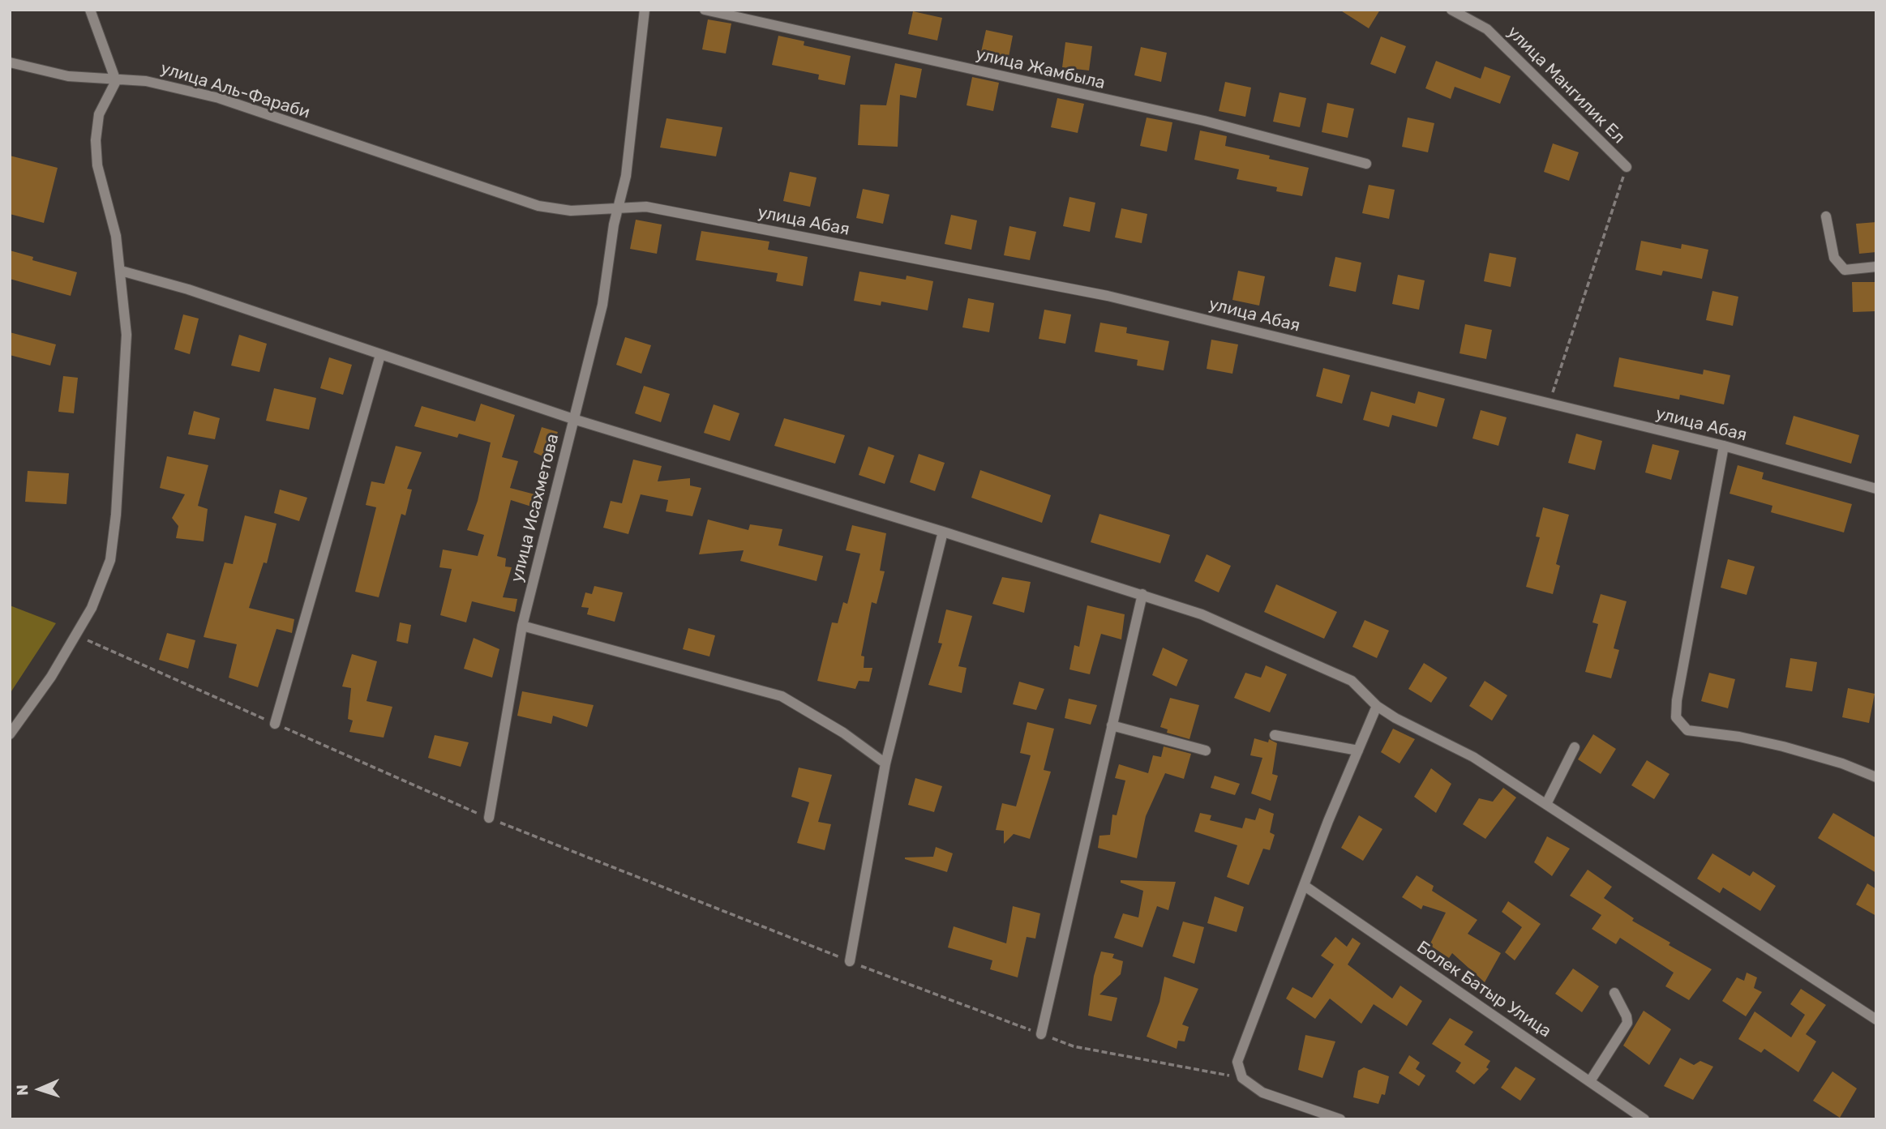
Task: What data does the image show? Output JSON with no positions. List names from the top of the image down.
{
  "streets": {
    "street": [
      "улица Жамбыла",
      "улица Мангилик Ел",
      "улица Аль-Фараби",
      "улица Абая",
      "улица Исахметова",
      "Болек Батыр Улица"
    ]
  },
  "crossings": [
    ["улица Аль-Фараби", "улица Абая"],
    ["улица Аль-Фараби", "улица Исахметова"],
    ["улица Абая", "улица Исахметова"]
  ],
  "north": "left"
}
